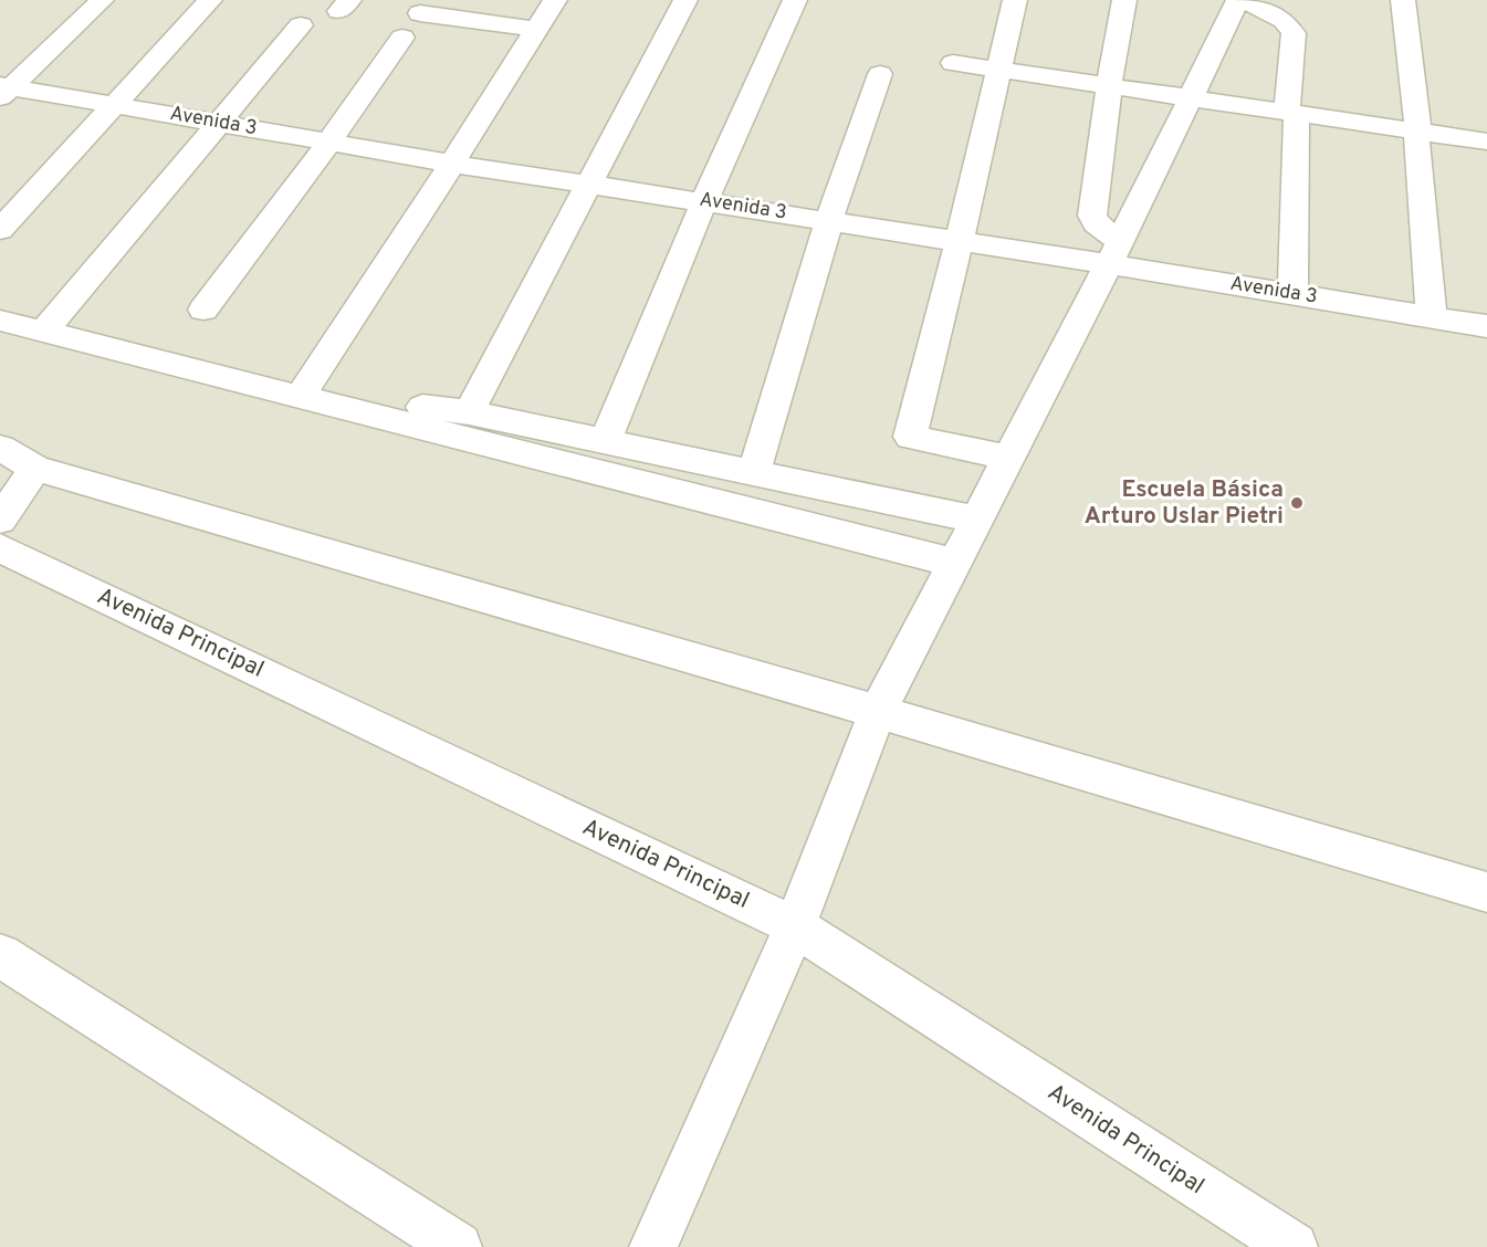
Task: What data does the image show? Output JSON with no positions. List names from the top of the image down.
{
  "streets": {
    "street": ["Avenida 3", "Avenida Principal"]
  },
  "places": ["Escuela Básica Arturo Uslar Pietri"]
}
